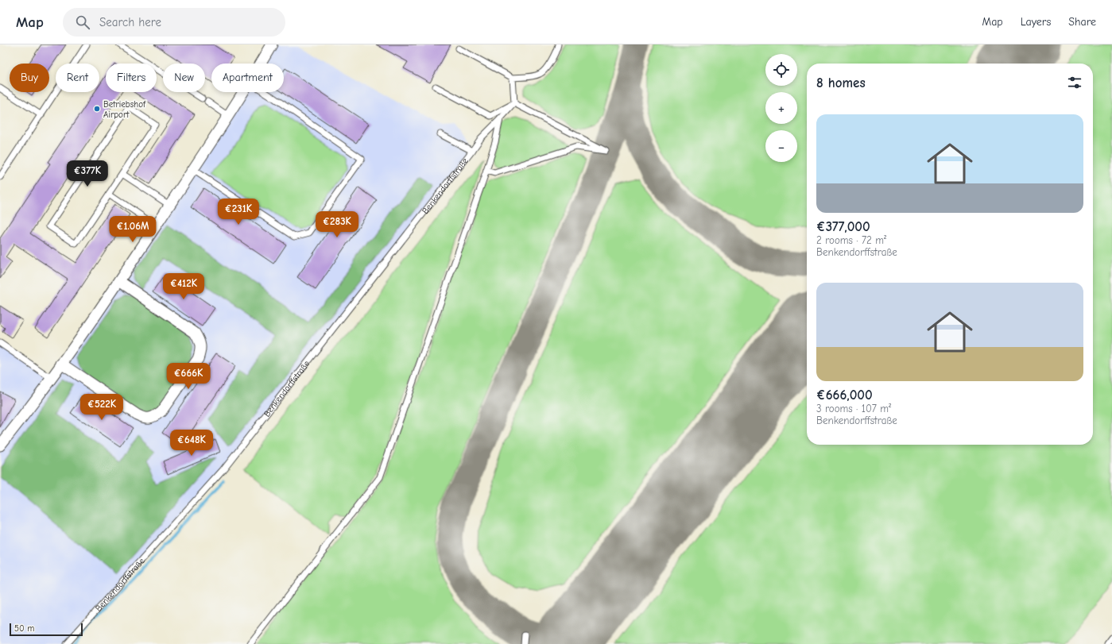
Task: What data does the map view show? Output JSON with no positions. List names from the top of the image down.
{
  "streets": {
    "lane": ["Benkendorffstraße"]
  },
  "places": ["Betriebshof Airport"],
  "scale_bar": "50 m",
  "page": {
    "header": "Map",
    "search": "Search here",
    "nav": ["Map", "Layers", "Share"],
    "map_buttons": ["+", "−"],
    "chip": [
      "Buy",
      "Rent",
      "Filters",
      "New",
      "Apartment"
    ],
    "heading": "8 homes",
    "list": [
      {
        "name": "€377,000",
        "note": "2 rooms · 72 m² · Benkendorffstraße"
      },
      {
        "name": "€666,000",
        "note": "3 rooms · 107 m² · Benkendorffstraße"
      }
    ],
    "price": [
      "€377K",
      "€231K",
      "€283K",
      "€1.06M",
      "€412K",
      "€666K",
      "€522K",
      "€648K"
    ],
    "scale": "50 m"
  }
}
